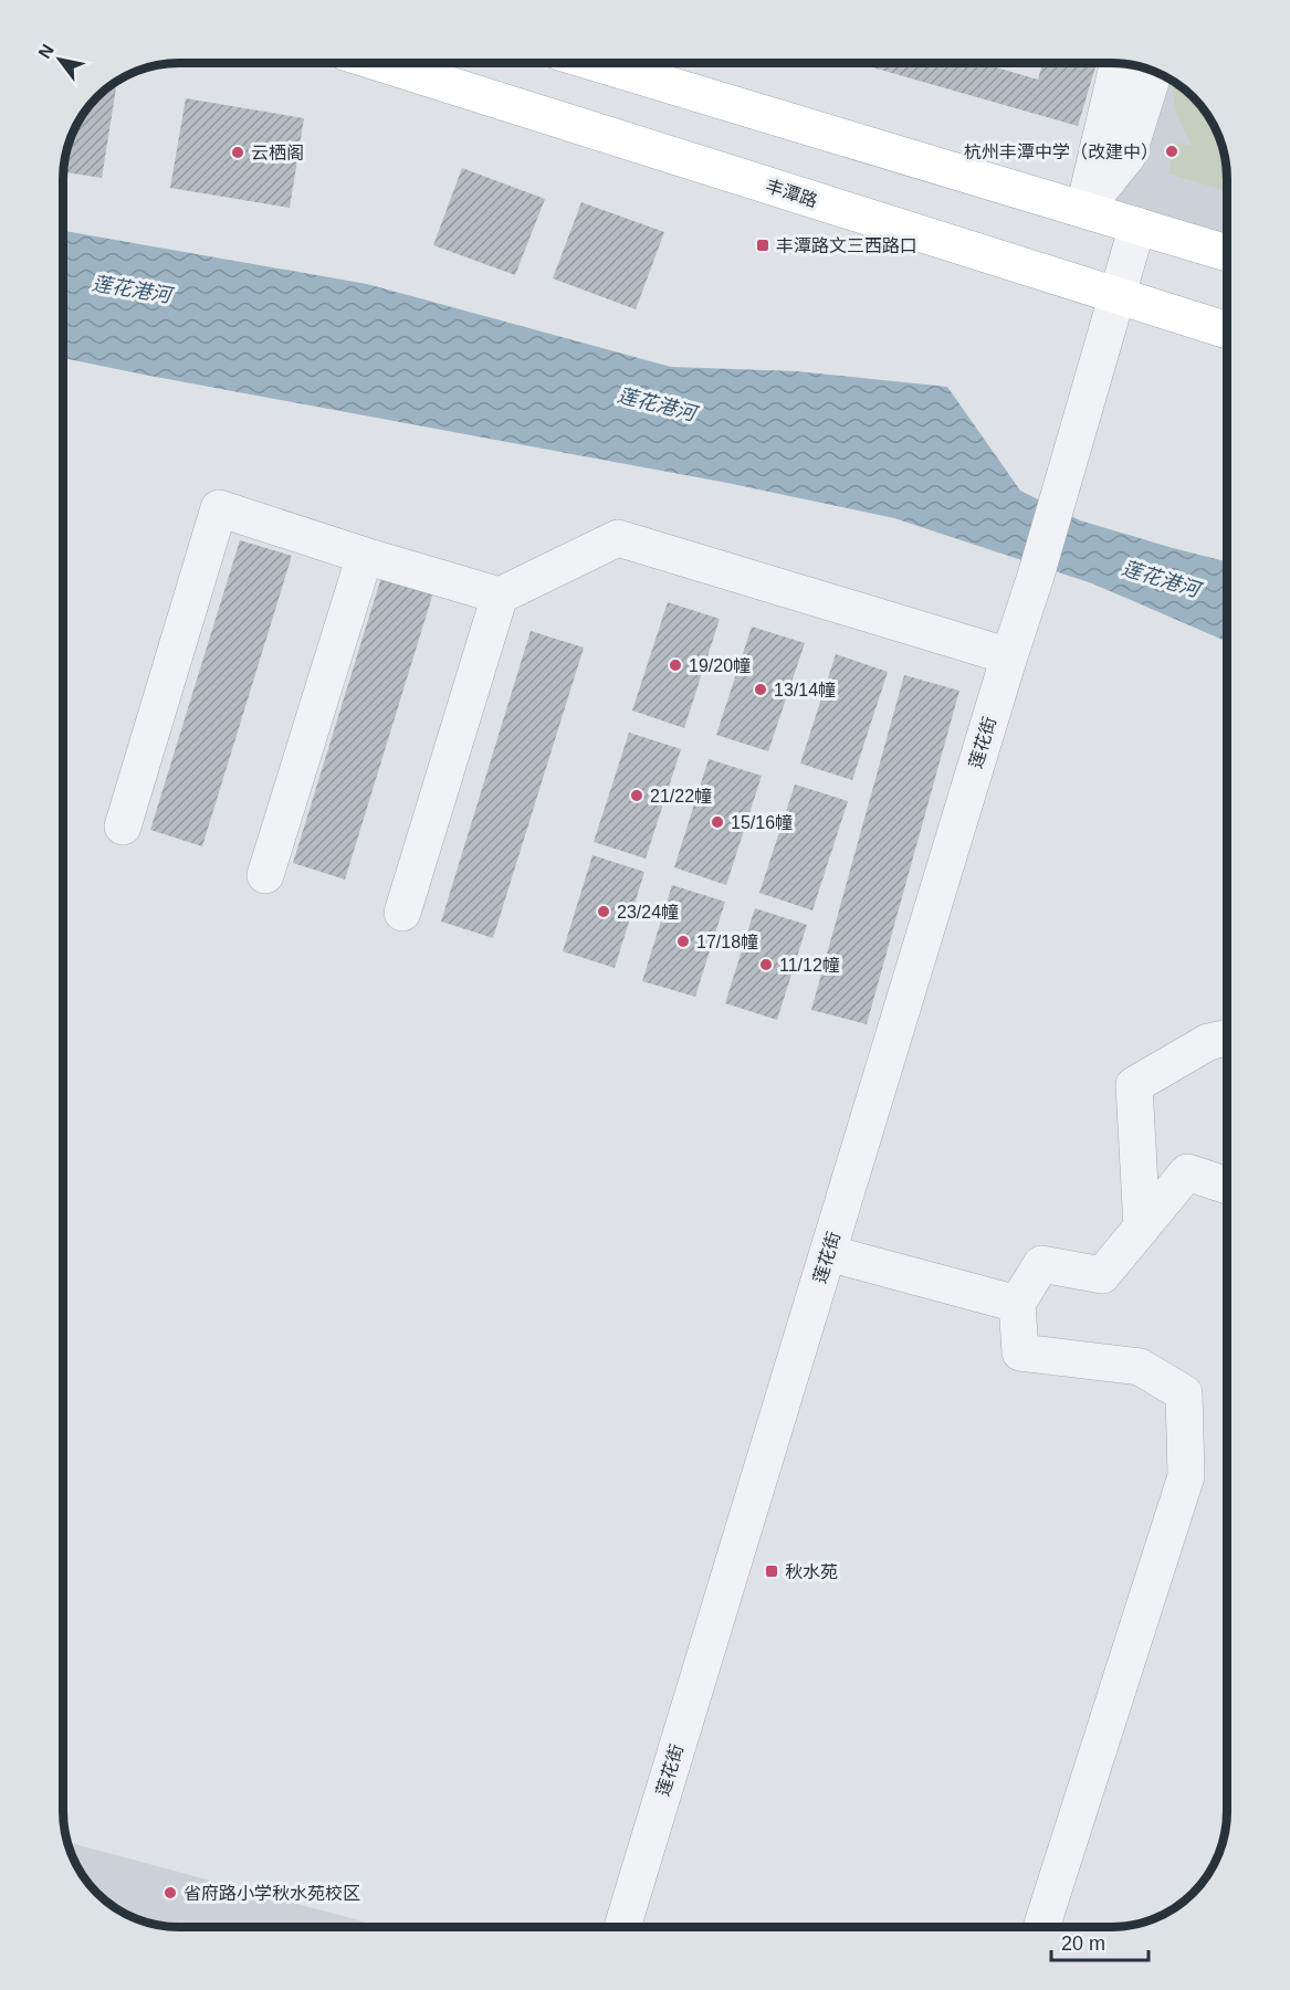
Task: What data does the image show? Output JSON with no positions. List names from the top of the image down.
{
  "streets": {
    "main road": ["丰潭路"],
    "street": ["莲花街"]
  },
  "crossings": [
    ["丰潭路", "莲花街"]
  ],
  "water": ["莲花港河"],
  "places": {
    "other": [
      "杭州丰潭中学（改建中）",
      "云栖阁",
      "19/20幢",
      "13/14幢",
      "21/22幢",
      "15/16幢",
      "23/24幢",
      "17/18幢",
      "11/12幢",
      "省府路小学秋水苑校区"
    ],
    "transit": ["丰潭路文三西路口", "秋水苑"]
  },
  "scale_bar": "20 m",
  "north": "top left"
}
